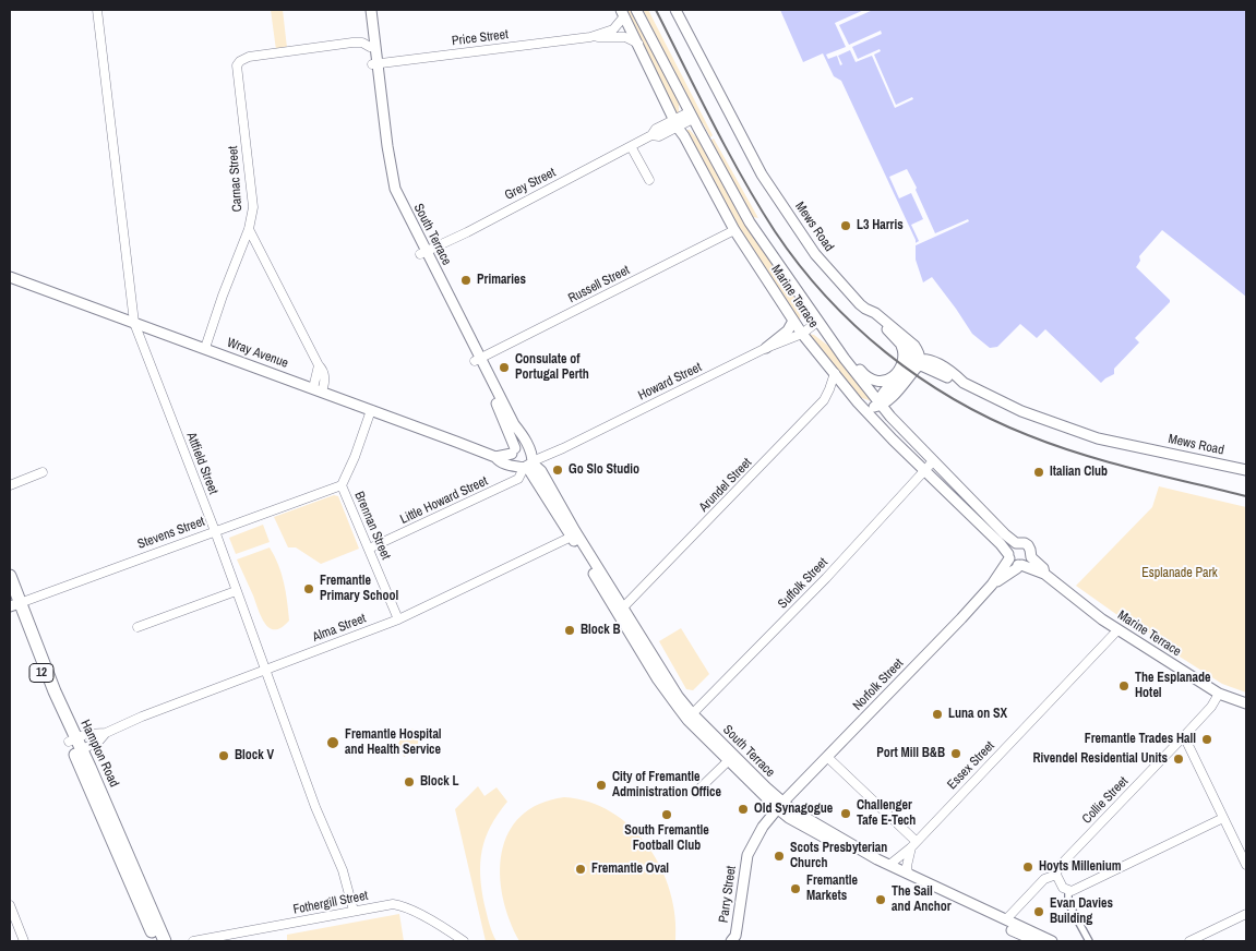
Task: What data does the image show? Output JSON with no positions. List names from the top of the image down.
{
  "streets": {
    "main road": ["12", "Hampton Road"],
    "street": [
      "Price Street",
      "Carnac Street",
      "Grey Street",
      "Mews Road",
      "South Terrace",
      "Russell Street",
      "Marine Terrace",
      "Wray Avenue",
      "Howard Street",
      "Attfield Street",
      "Arundel Street",
      "Little Howard Street",
      "Brennan Street",
      "Stevens Street",
      "Suffolk Street",
      "Alma Street",
      "Norfolk Street",
      "Essex Street",
      "Collie Street",
      "Parry Street",
      "Fothergill Street"
    ]
  },
  "crossings": [
    ["Price Street", "South Terrace"],
    ["Price Street", "Marine Terrace"],
    ["Carnac Street", "South Terrace"],
    ["Carnac Street", "Wray Avenue"],
    ["Grey Street", "South Terrace"],
    ["Grey Street", "Marine Terrace"],
    ["South Terrace", "Russell Street"],
    ["South Terrace", "Wray Avenue"],
    ["South Terrace", "Howard Street"],
    ["South Terrace", "Arundel Street"],
    ["South Terrace", "Little Howard Street"],
    ["South Terrace", "Suffolk Street"],
    ["South Terrace", "Alma Street"],
    ["South Terrace", "Norfolk Street"],
    ["South Terrace", "Essex Street"],
    ["South Terrace", "Collie Street"],
    ["South Terrace", "Parry Street"],
    ["Russell Street", "Marine Terrace"],
    ["Marine Terrace", "Howard Street"],
    ["Marine Terrace", "Arundel Street"],
    ["Marine Terrace", "Suffolk Street"],
    ["Marine Terrace", "Norfolk Street"],
    ["Marine Terrace", "Essex Street"],
    ["Marine Terrace", "Collie Street"],
    ["Wray Avenue", "Howard Street"],
    ["Wray Avenue", "Attfield Street"],
    ["Wray Avenue", "Little Howard Street"],
    ["Wray Avenue", "Brennan Street"],
    ["Howard Street", "Little Howard Street"],
    ["Attfield Street", "Stevens Street"],
    ["Attfield Street", "Alma Street"],
    ["Attfield Street", "Fothergill Street"],
    ["Little Howard Street", "Brennan Street"],
    ["Brennan Street", "Stevens Street"],
    ["Brennan Street", "Alma Street"],
    ["Stevens Street", "Hampton Road"],
    ["Alma Street", "Hampton Road"],
    ["Norfolk Street", "Parry Street"]
  ],
  "parks": ["Esplanade Park"],
  "places": [
    "L3 Harris",
    "Primaries",
    "Consulate of Portugal Perth",
    "Go Slo Studio",
    "Italian Club",
    "Fremantle Primary School",
    "Block B",
    "The Esplanade Hotel",
    "Luna on SX",
    "Fremantle Trades Hall",
    "Fremantle Hospital and Health Service",
    "Port Mill B&B",
    "Block V",
    "Rivendel Residential Units",
    "Block L",
    "City of Fremantle Administration Office",
    "Old Synagogue",
    "Challenger Tafe E-Tech",
    "South Fremantle Football Club",
    "Scots Presbyterian Church",
    "Hoyts Millenium",
    "Fremantle Oval",
    "Fremantle Markets",
    "The Sail and Anchor",
    "Evan Davies Building"
  ]
}
